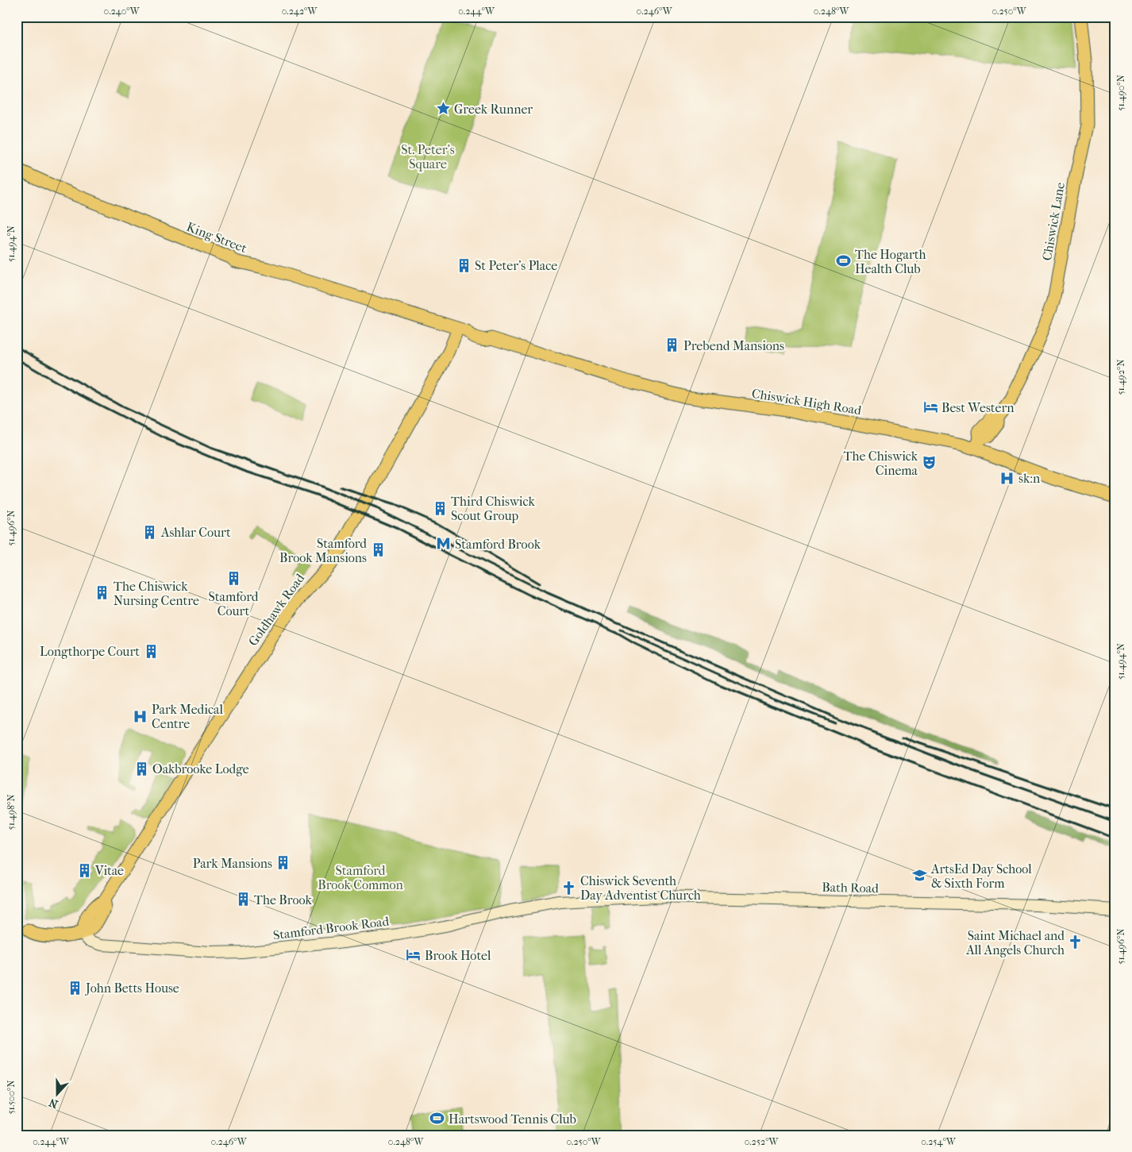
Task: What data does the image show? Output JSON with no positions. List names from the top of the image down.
{
  "streets": {
    "main road": [
      "Chiswick Lane",
      "King Street",
      "Chiswick High Road",
      "Goldhawk Road",
      "Bath Road",
      "Stamford Brook Road"
    ]
  },
  "crossings": [
    ["Chiswick Lane", "Chiswick High Road"],
    ["King Street", "Chiswick High Road"],
    ["King Street", "Goldhawk Road"],
    ["Chiswick High Road", "Goldhawk Road"],
    ["Goldhawk Road", "Stamford Brook Road"],
    ["Bath Road", "Stamford Brook Road"]
  ],
  "parks": ["St. Peter's Square", "Stamford Brook Common"],
  "places": {
    "place": ["Greek Runner"],
    "sports": ["The Hogarth Health Club", "Hartswood Tennis Club"],
    "building": [
      "St Peter's Place",
      "Prebend Mansions",
      "Third Chiswick Scout Group",
      "Ashlar Court",
      "Stamford Brook Mansions",
      "Stamford Court",
      "The Chiswick Nursing Centre",
      "Longthorpe Court",
      "Oakbrooke Lodge",
      "Park Mansions",
      "Vitae",
      "The Brook",
      "John Betts House"
    ],
    "hotel": ["Best Western", "Brook Hotel"],
    "theatre": ["The Chiswick Cinema"],
    "hospital": ["sk:n", "Park Medical Centre"],
    "metro station": ["Stamford Brook"],
    "school or university": ["ArtsEd Day School & Sixth Form"],
    "church": ["Chiswick Seventh Day Adventist Church", "Saint Michael and All Angels Church"]
  },
  "north": "bottom",
  "coordinates": [
    "0.240°W",
    "0.242°W",
    "0.244°W",
    "0.246°W",
    "0.248°W",
    "0.250°W",
    "51.490°N",
    "51.494°N",
    "51.492°N",
    "51.496°N",
    "51.498°N",
    "51.500°N",
    "0.252°W",
    "0.254°W"
  ]
}
